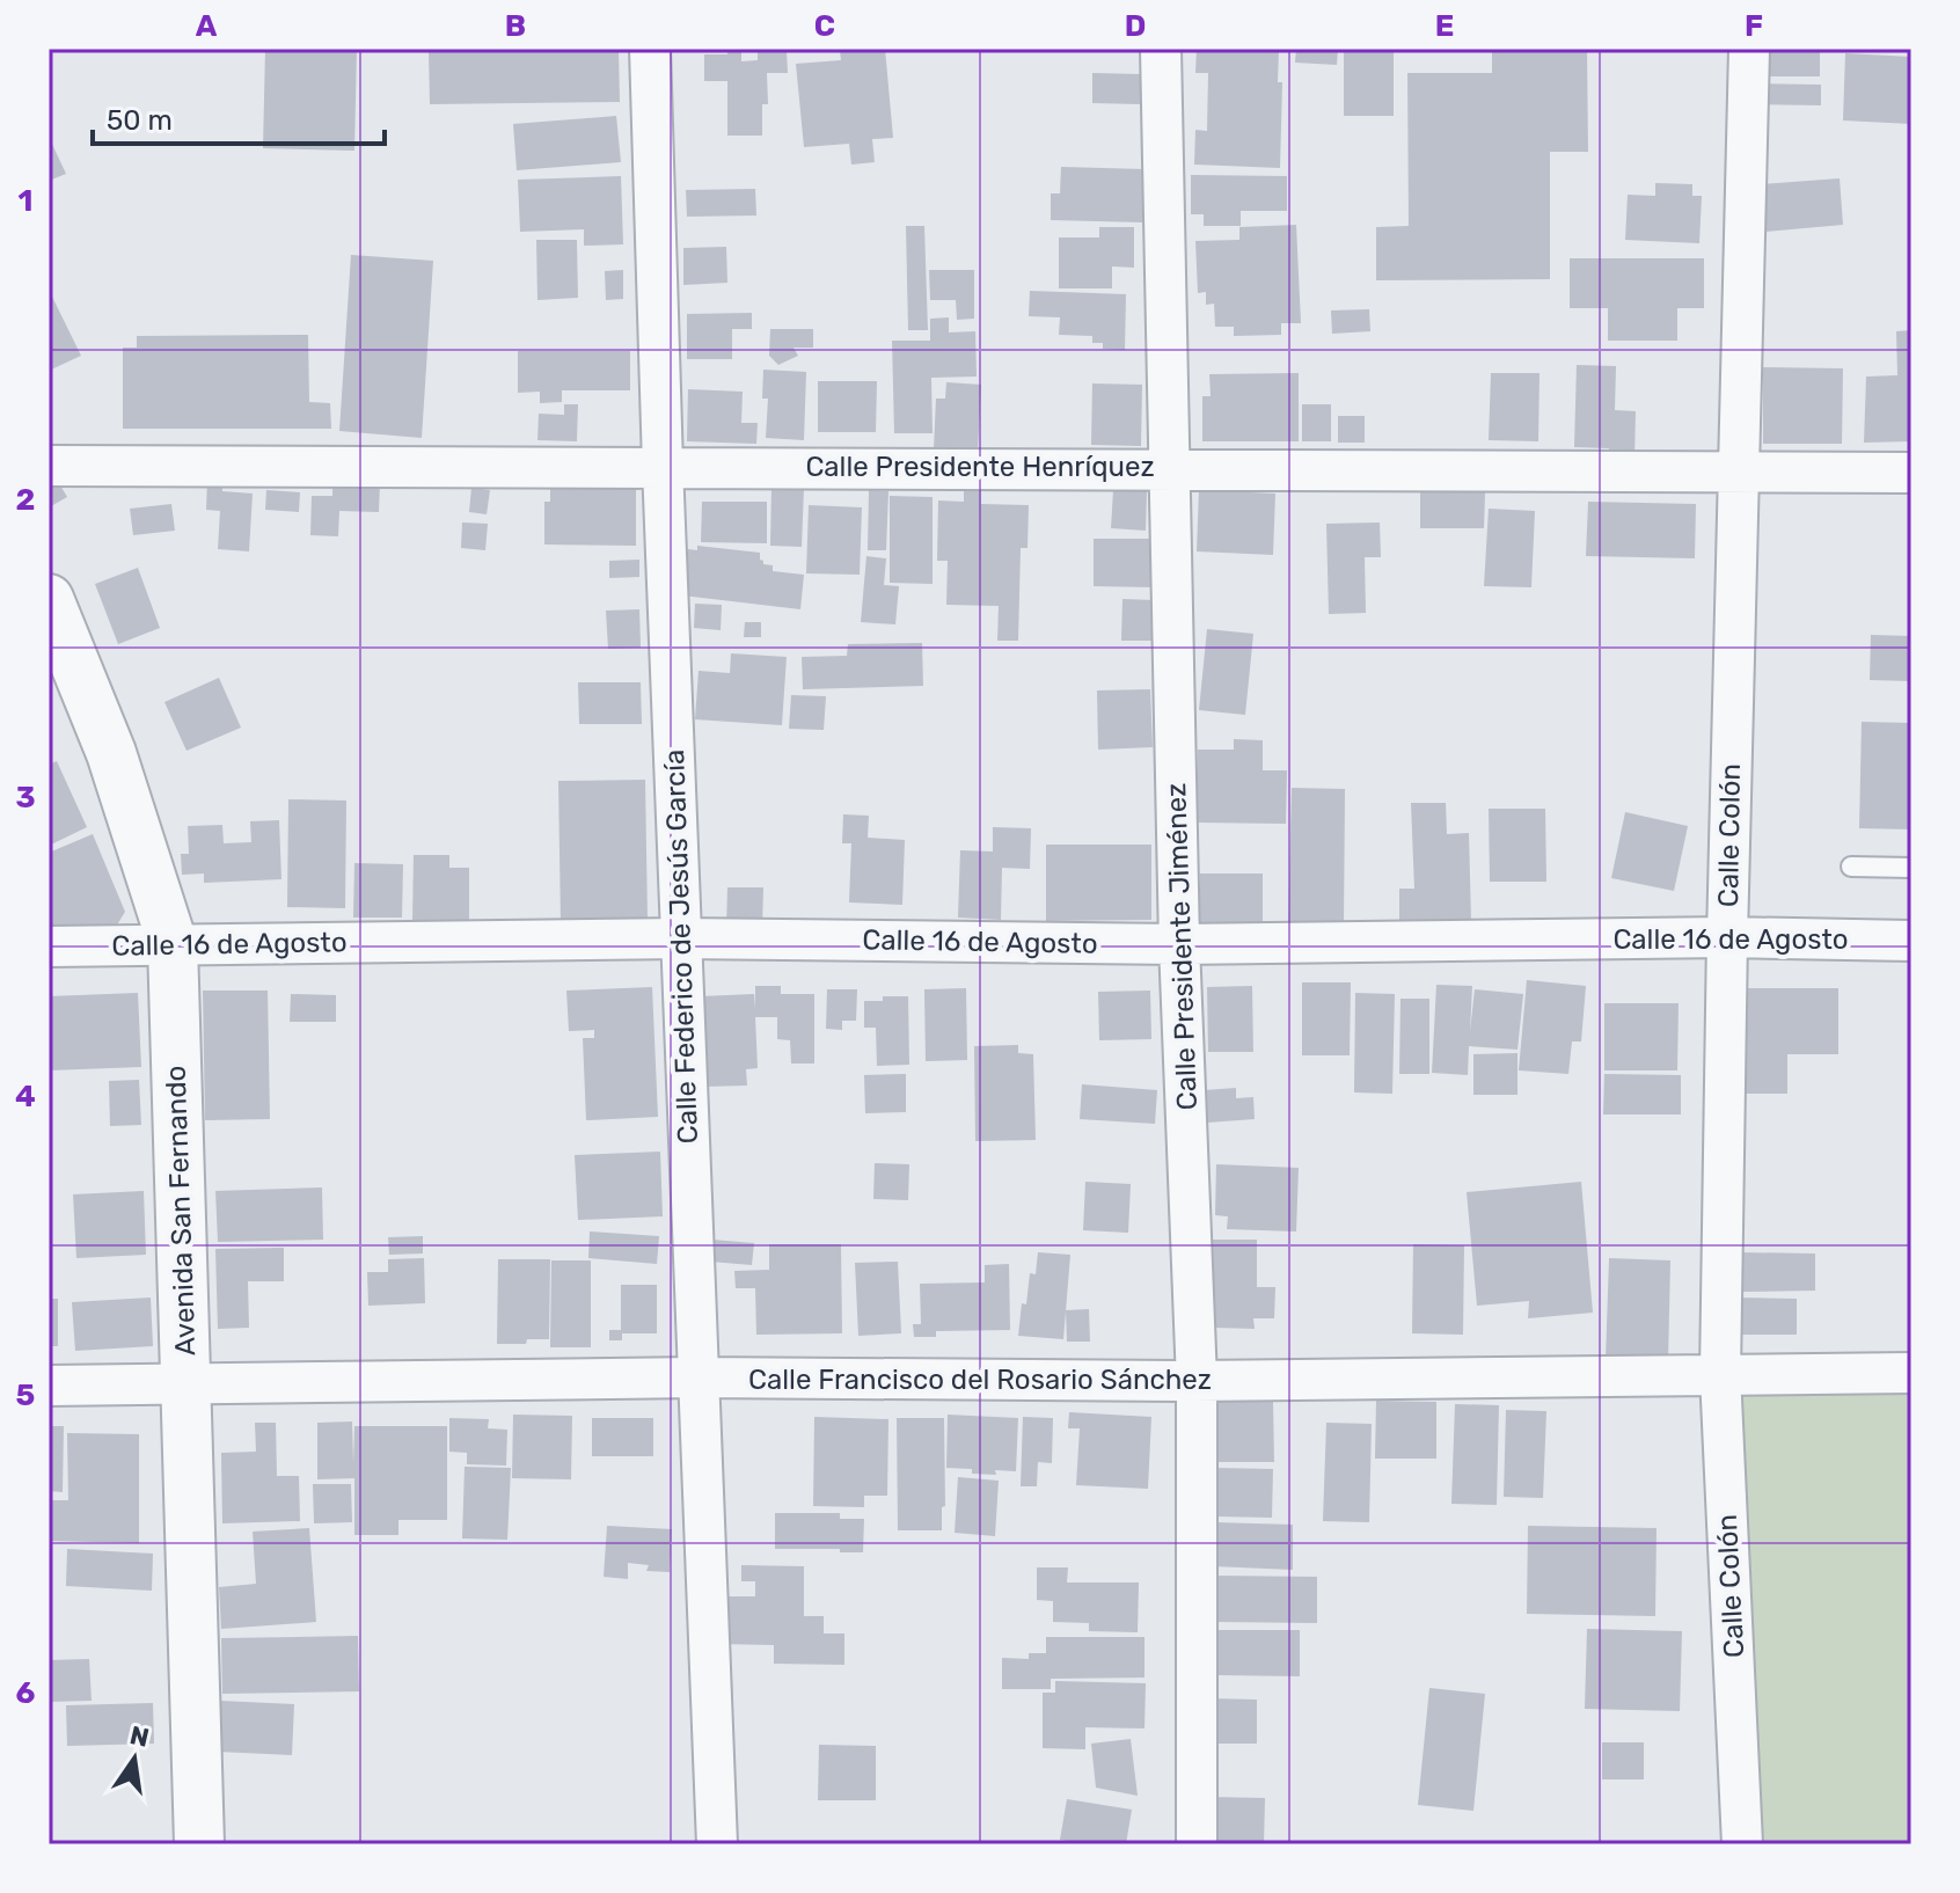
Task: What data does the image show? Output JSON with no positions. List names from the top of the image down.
{
  "streets": {
    "street": [
      "Calle Presidente Henríquez",
      "Calle Colón",
      "Calle 16 de Agosto",
      "Calle Federico de Jesús García",
      "Calle Presidente Jiménez",
      "Avenida San Fernando",
      "Calle Francisco del Rosario Sánchez"
    ]
  },
  "crossings": [
    ["Calle Presidente Henríquez", "Calle Colón"],
    ["Calle Presidente Henríquez", "Calle Federico de Jesús García"],
    ["Calle Presidente Henríquez", "Calle Presidente Jiménez"],
    ["Calle Colón", "Calle 16 de Agosto"],
    ["Calle Colón", "Calle Francisco del Rosario Sánchez"],
    ["Calle 16 de Agosto", "Calle Federico de Jesús García"],
    ["Calle 16 de Agosto", "Calle Presidente Jiménez"],
    ["Calle 16 de Agosto", "Avenida San Fernando"],
    ["Calle Federico de Jesús García", "Calle Francisco del Rosario Sánchez"],
    ["Calle Presidente Jiménez", "Calle Francisco del Rosario Sánchez"],
    ["Avenida San Fernando", "Calle Francisco del Rosario Sánchez"]
  ],
  "scale_bar": "50 m",
  "north": "top",
  "grid": {
    "columns": [
      "A",
      "B",
      "C",
      "D",
      "E",
      "F"
    ],
    "rows": [
      "1",
      "2",
      "3",
      "4",
      "5",
      "6"
    ]
  }
}
